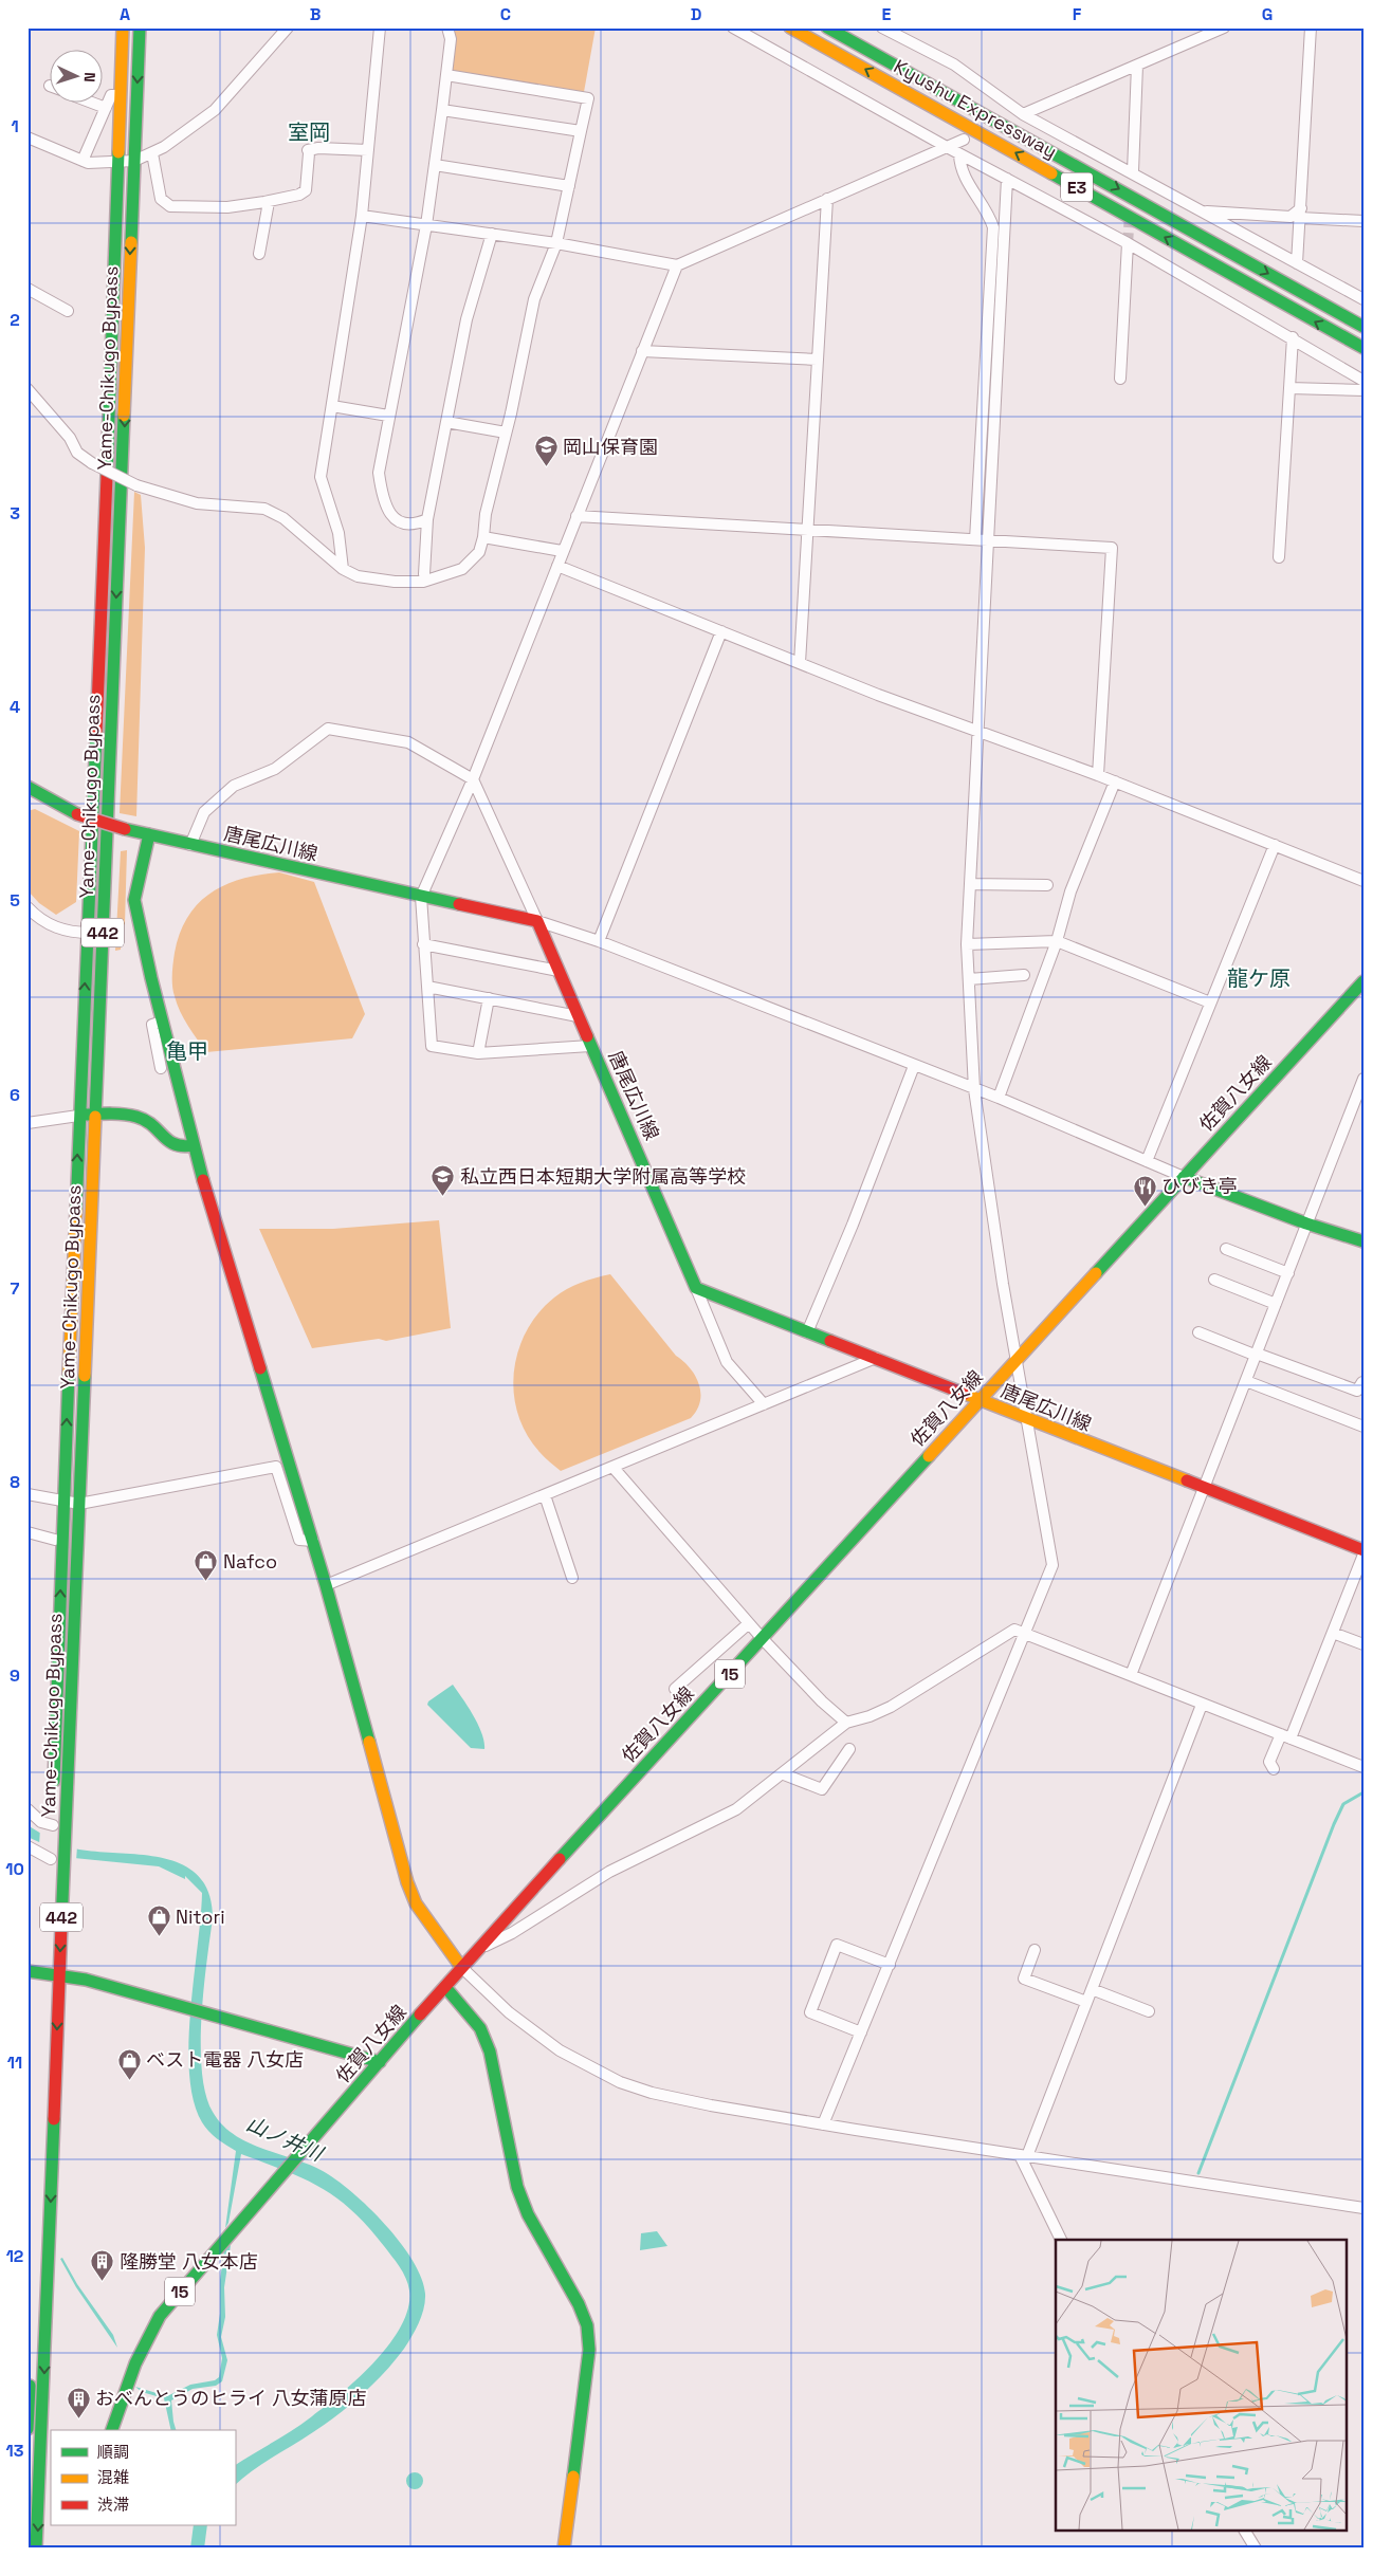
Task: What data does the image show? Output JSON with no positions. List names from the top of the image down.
{
  "streets": {
    "main road": [
      "Kyushu Expressway",
      "E3",
      "Yame-Chikugo Bypass",
      "唐尾広川線",
      "442",
      "佐賀八女線",
      "15"
    ]
  },
  "crossings": [
    ["唐尾広川線", "佐賀八女線"]
  ],
  "districts": ["室岡", "龍ケ原", "亀甲"],
  "water": ["山ノ井川"],
  "places": {
    "school or university": ["岡山保育園", "私立西日本短期大学附属高等学校"],
    "restaurant": ["ひびき亭"],
    "shop": ["Nafco", "Nitori", "ベスト電器 八女店"],
    "building": ["隆勝堂 八女本店", "おべんとうのヒライ 八女蒲原店"]
  },
  "legend": ["順調", "混雑", "渋滞"],
  "north": "right",
  "grid": {
    "columns": [
      "A",
      "B",
      "C",
      "D",
      "E",
      "F",
      "G"
    ],
    "rows": [
      "1",
      "2",
      "3",
      "4",
      "5",
      "6",
      "7",
      "8",
      "9",
      "10",
      "11",
      "12",
      "13"
    ]
  }
}
